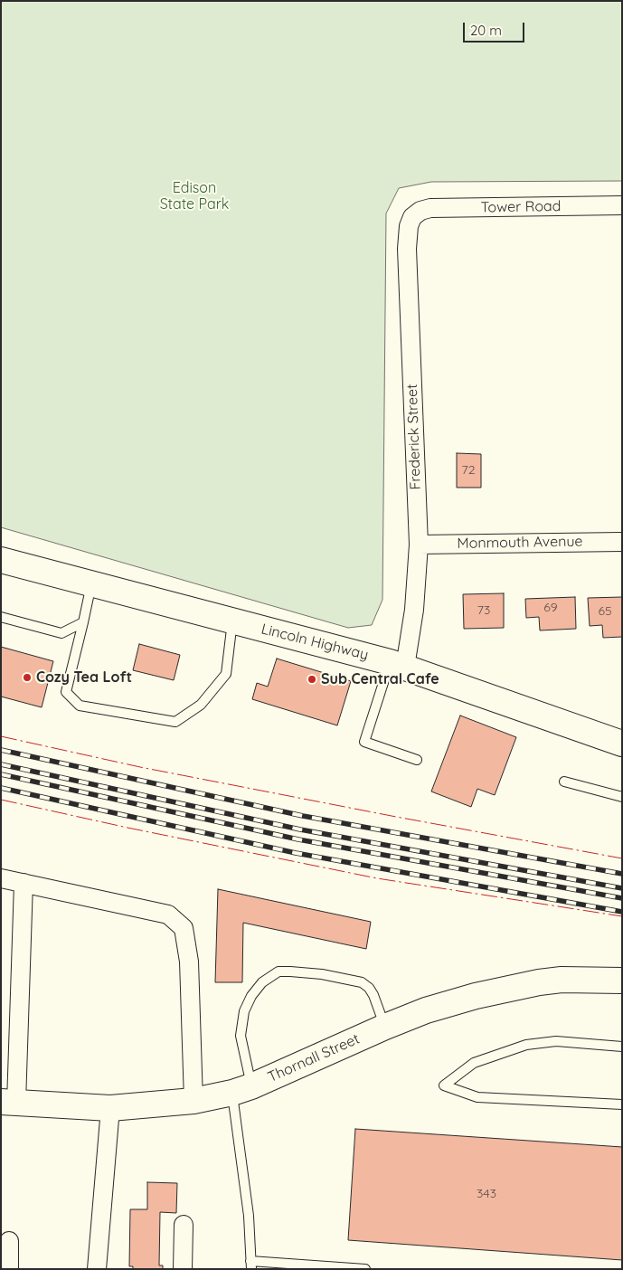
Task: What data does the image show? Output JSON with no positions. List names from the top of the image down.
{
  "streets": {
    "main road": ["Lincoln Highway", "Thornall Street"],
    "street": ["Tower Road", "Frederick Street", "Monmouth Avenue"]
  },
  "crossings": [
    ["Tower Road", "Frederick Street"],
    ["Frederick Street", "Monmouth Avenue"],
    ["Frederick Street", "Lincoln Highway"]
  ],
  "parks": ["Edison State Park"],
  "places": ["Cozy Tea Loft", "Sub Central Cafe"],
  "house_numbers": [
    "72",
    "69",
    "73",
    "65",
    "343"
  ],
  "scale_bar": "20 m"
}
